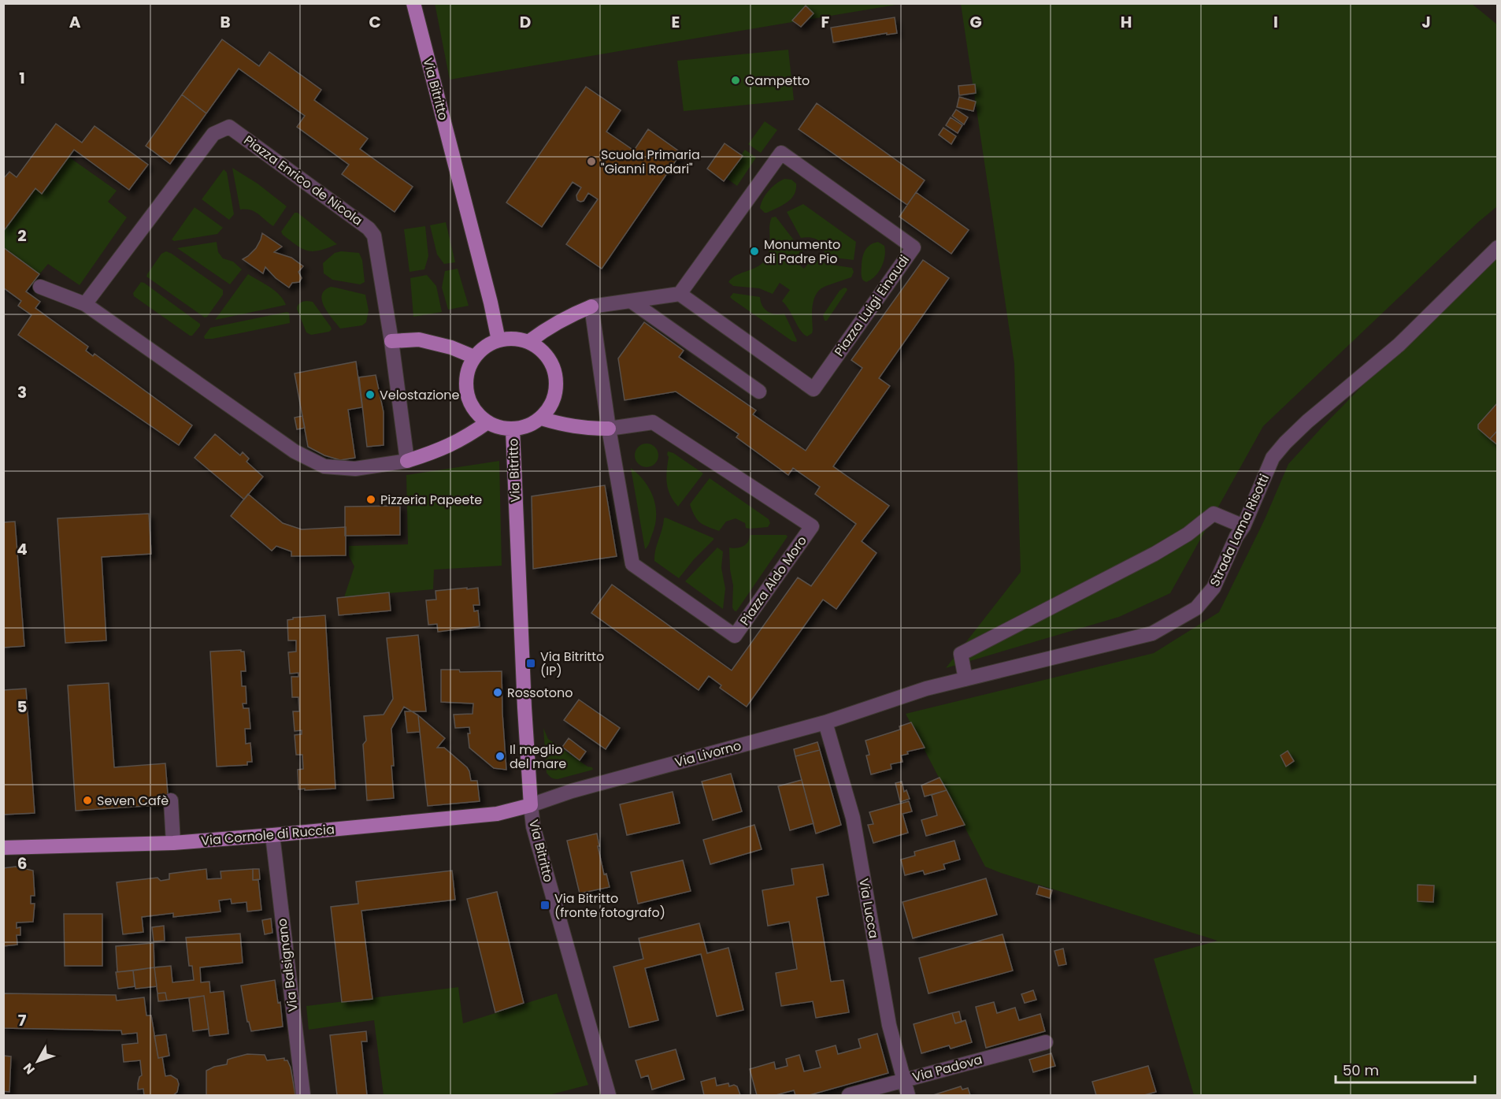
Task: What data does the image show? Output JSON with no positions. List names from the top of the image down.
{
  "streets": {
    "main road": ["Via Bitritto", "Via Cornole di Ruccia"],
    "street": [
      "Piazza Enrico de Nicola",
      "Piazza Luigi Einaudi",
      "Strada Lama Risotti",
      "Piazza Aldo Moro",
      "Via Livorno",
      "Via Lucca",
      "Via Balsignano",
      "Via Padova"
    ]
  },
  "crossings": [
    ["Via Bitritto", "Via Livorno"],
    ["Via Bitritto", "Via Cornole di Ruccia"],
    ["Strada Lama Risotti", "Via Livorno"],
    ["Via Livorno", "Via Cornole di Ruccia"],
    ["Via Livorno", "Via Lucca"],
    ["Via Cornole di Ruccia", "Via Balsignano"],
    ["Via Lucca", "Via Padova"]
  ],
  "places": {
    "other": [
      "Campetto",
      "Scuola Primaria \"Gianni Rodari\"",
      "Monumento di Padre Pio",
      "Velostazione",
      "Pizzeria Papeete",
      "Rossotono",
      "Il meglio del mare",
      "Seven Cafè"
    ],
    "transit": ["Via Bitritto (IP)", "Via Bitritto (fronte fotografo)"]
  },
  "scale_bar": "50 m",
  "north": "bottom left",
  "grid": {
    "columns": [
      "A",
      "B",
      "C",
      "D",
      "E",
      "F",
      "G",
      "H",
      "I",
      "J"
    ],
    "rows": [
      "1",
      "2",
      "3",
      "4",
      "5",
      "6",
      "7"
    ]
  }
}
